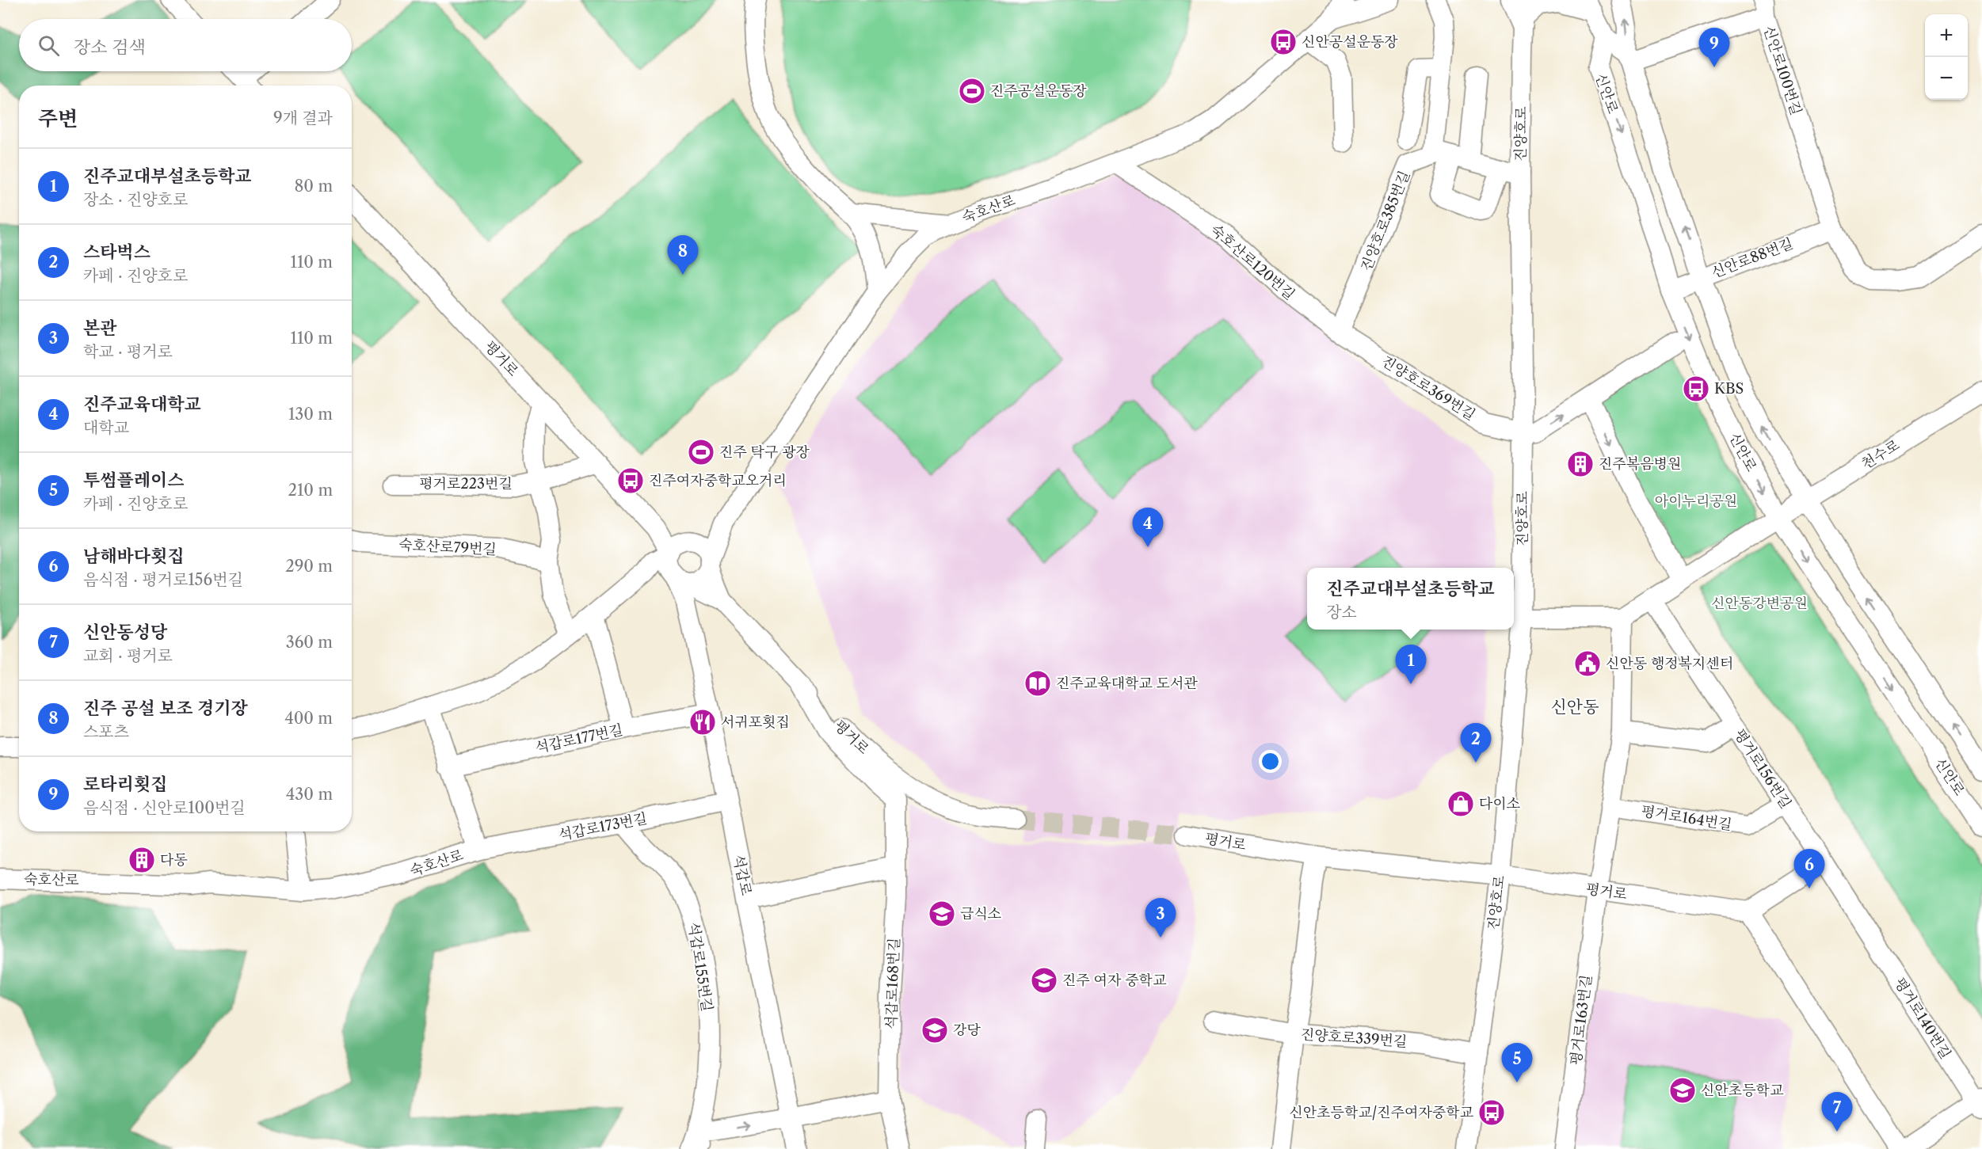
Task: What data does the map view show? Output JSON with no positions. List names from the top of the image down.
{
  "streets": {
    "street": [
      "신안로100번길",
      "신안로",
      "진양호로",
      "숙호산로",
      "진양호로385번길",
      "신안로88번길",
      "숙호산로120번길",
      "평거로",
      "진양호로369번길",
      "천수로",
      "평거로223번길",
      "숙호산로79번길",
      "석갑로177번길",
      "평거로156번길",
      "평거로164번길",
      "석갑로173번길",
      "석갑로",
      "석갑로155번길",
      "석갑로168번길",
      "평거로140번길",
      "평거로163번길",
      "진양호로339번길"
    ]
  },
  "crossings": [
    ["신안로100번길", "신안로"],
    ["신안로100번길", "신안로88번길"],
    ["신안로", "신안로88번길"],
    ["신안로", "천수로"],
    ["진양호로", "평거로"],
    ["진양호로", "진양호로369번길"],
    ["진양호로", "진양호로339번길"],
    ["숙호산로", "숙호산로120번길"],
    ["숙호산로", "석갑로177번길"],
    ["숙호산로", "석갑로173번길"],
    ["진양호로385번길", "숙호산로120번길"],
    ["진양호로385번길", "진양호로369번길"],
    ["숙호산로120번길", "진양호로369번길"],
    ["평거로", "평거로223번길"],
    ["평거로", "석갑로168번길"],
    ["평거로", "평거로163번길"],
    ["평거로", "진양호로339번길"],
    ["천수로", "평거로156번길"],
    ["석갑로177번길", "석갑로"],
    ["평거로156번길", "평거로164번길"],
    ["평거로156번길", "평거로140번길"],
    ["석갑로173번길", "석갑로"],
    ["석갑로173번길", "석갑로155번길"],
    ["석갑로", "석갑로155번길"],
    ["석갑로155번길", "석갑로168번길"]
  ],
  "districts": ["신안동"],
  "parks": ["아이누리공원", "신안동강변공원"],
  "places": {
    "bus stop": [
      "신안공설운동장",
      "KBS",
      "진주여자중학교오거리",
      "신안초등학교/진주여자중학교"
    ],
    "sports": ["진주공설운동장", "진주 탁구 광장"],
    "building": ["진주복음병원", "다동"],
    "public building": ["신안동 행정복지센터"],
    "library": ["진주교육대학교 도서관"],
    "restaurant": ["서귀포횟집"],
    "shop": ["다이소"],
    "school or university": [
      "급식소",
      "진주 여자 중학교",
      "강당",
      "신안초등학교"
    ]
  },
  "page": {
    "map_buttons": ["+", "−"],
    "search": "장소 검색",
    "pins": [
      "9",
      "8",
      "4",
      "1",
      "2",
      "6",
      "3",
      "5",
      "7"
    ],
    "heading": ["주변", "9개 결과"],
    "list": [
      {
        "mark": "1",
        "name": "진주교대부설초등학교",
        "note": "장소 · 진양호로",
        "value": "80 m"
      },
      {
        "mark": "2",
        "name": "스타벅스",
        "note": "카페 · 진양호로",
        "value": "110 m"
      },
      {
        "mark": "3",
        "name": "본관",
        "note": "학교 · 평거로",
        "value": "110 m"
      },
      {
        "mark": "4",
        "name": "진주교육대학교",
        "note": "대학교",
        "value": "130 m"
      },
      {
        "mark": "5",
        "name": "투썸플레이스",
        "note": "카페 · 진양호로",
        "value": "210 m"
      },
      {
        "mark": "6",
        "name": "남해바다횟집",
        "note": "음식점 · 평거로156번길",
        "value": "290 m"
      },
      {
        "mark": "7",
        "name": "신안동성당",
        "note": "교회 · 평거로",
        "value": "360 m"
      },
      {
        "mark": "8",
        "name": "진주 공설 보조 경기장",
        "note": "스포츠",
        "value": "400 m"
      },
      {
        "mark": "9",
        "name": "로타리횟집",
        "note": "음식점 · 신안로100번길",
        "value": "430 m"
      }
    ],
    "popup": ["진주교대부설초등학교", "장소"]
  }
}
